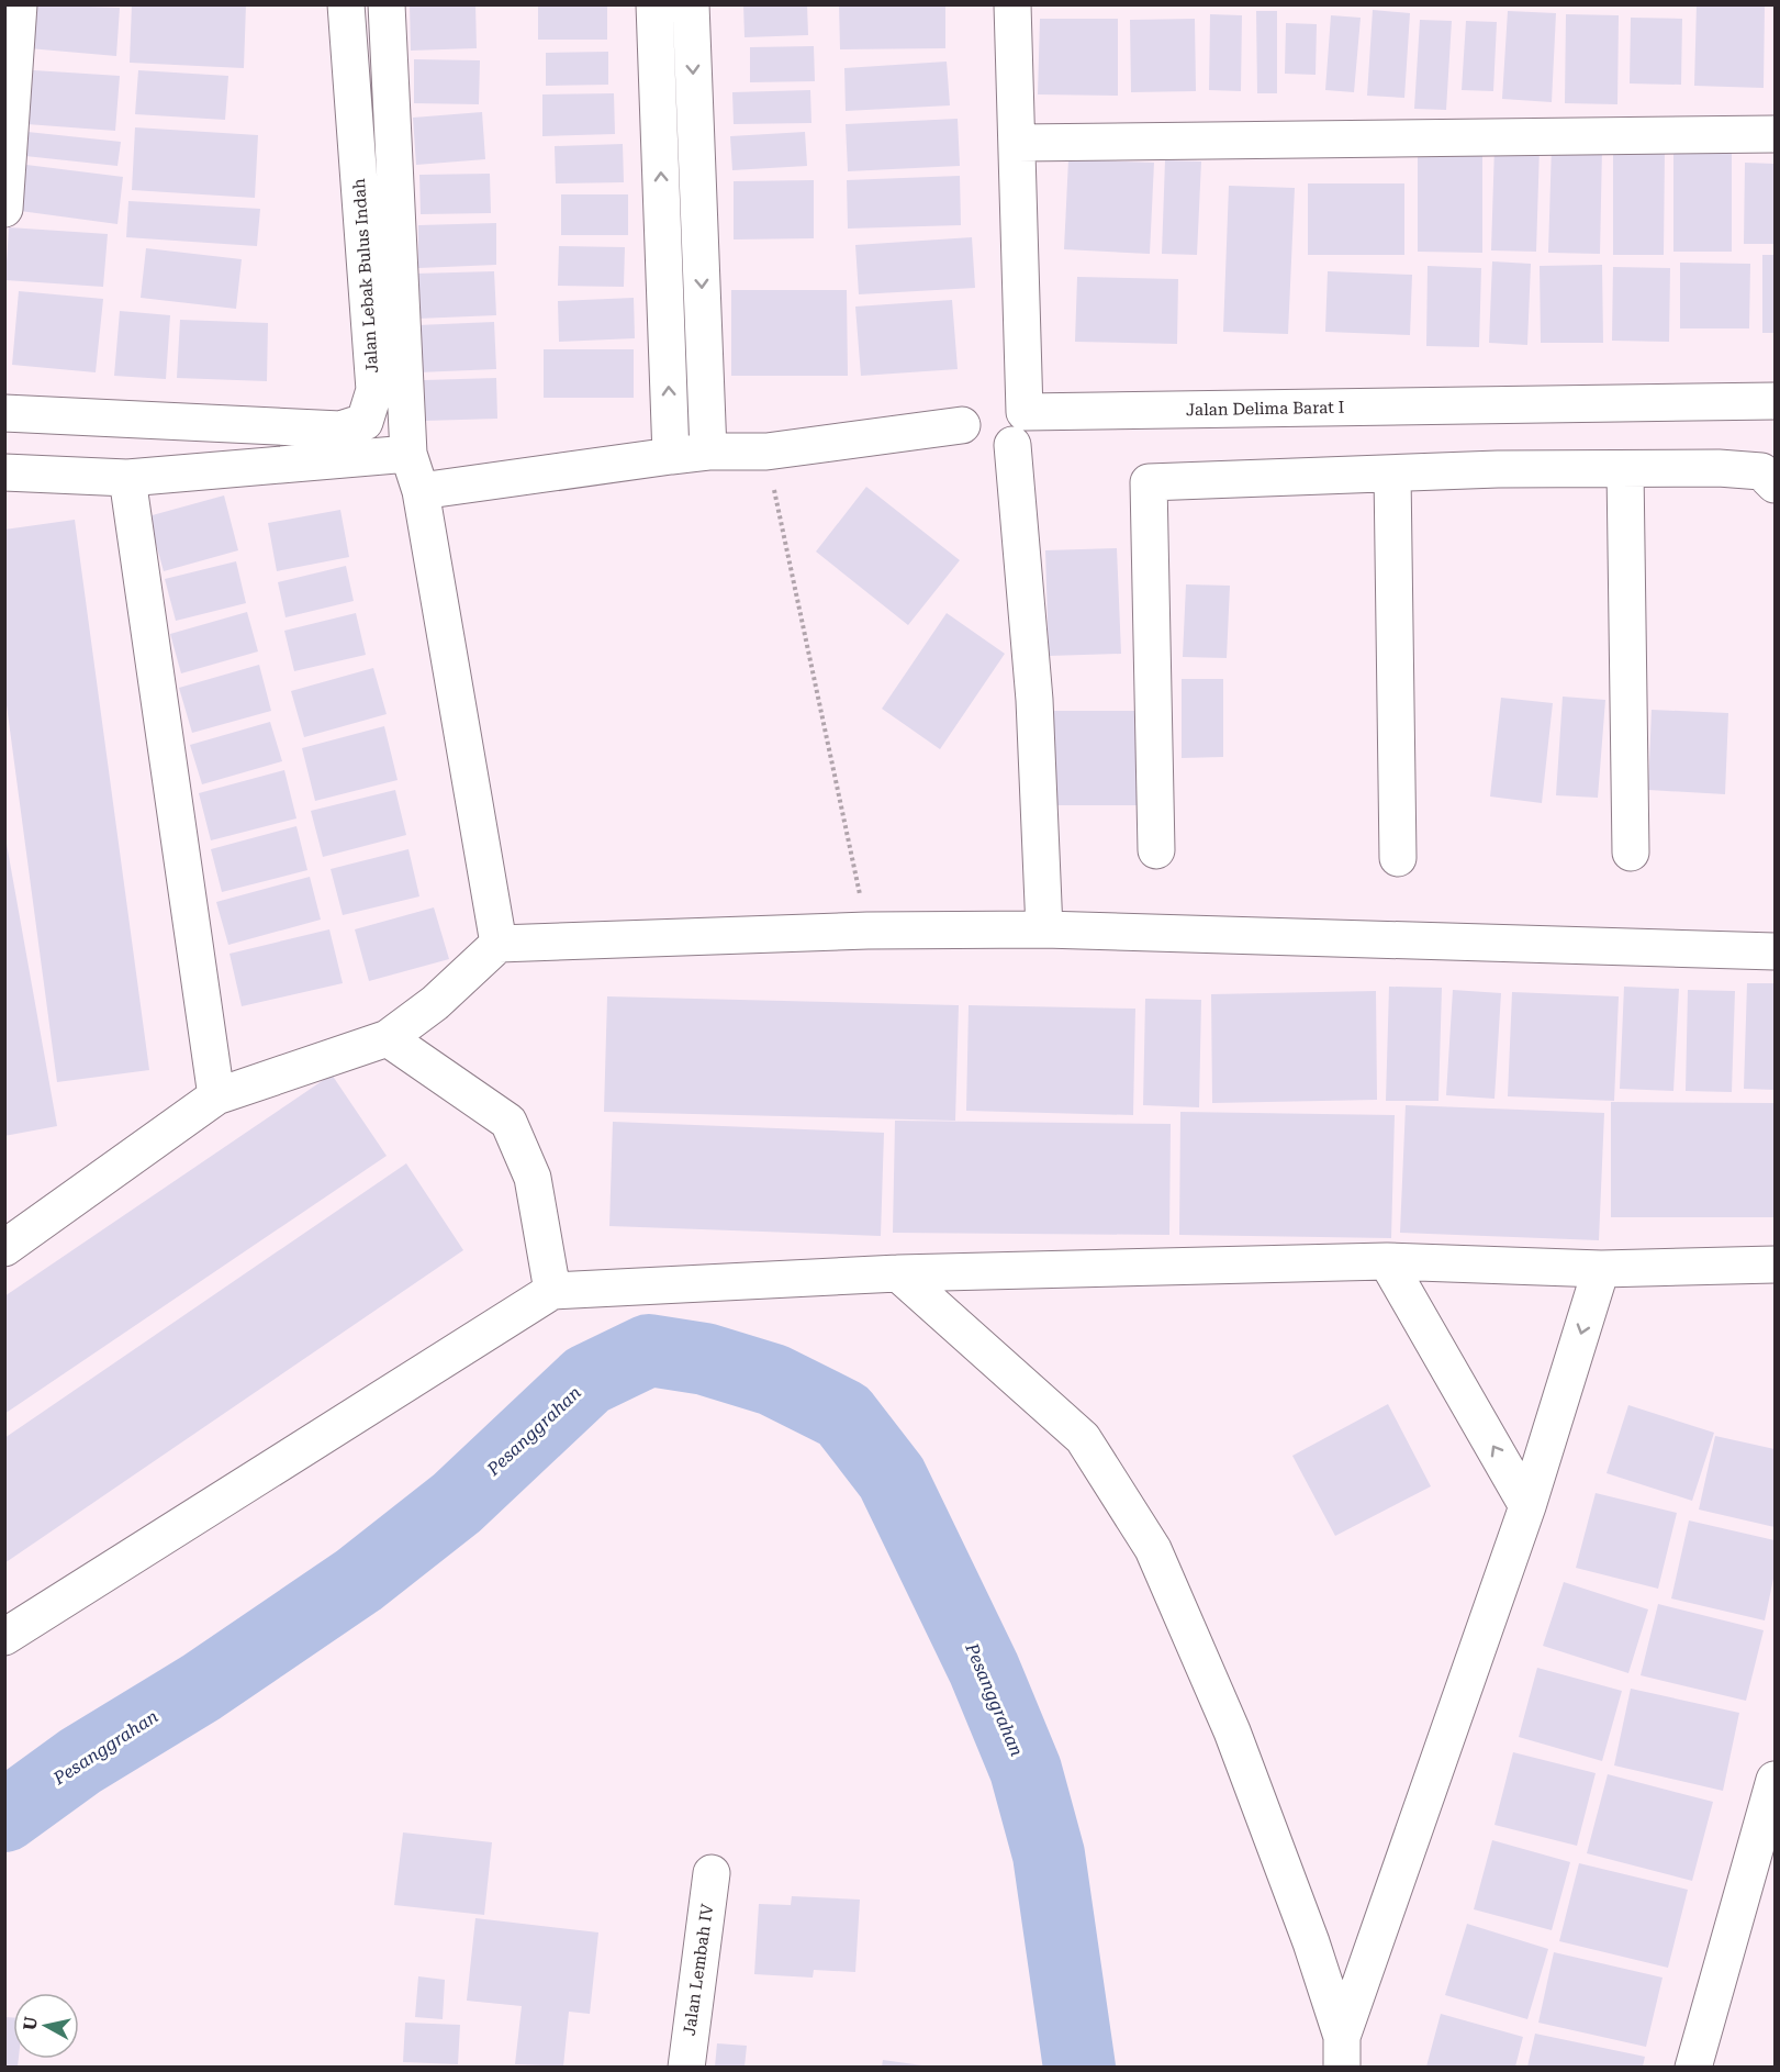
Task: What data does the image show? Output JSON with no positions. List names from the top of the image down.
{
  "streets": {
    "street": ["Jalan Lebak Bulus Indah", "Jalan Delima Barat I", "Jalan Lembah IV"]
  },
  "water": ["Pesanggrahan"],
  "north": "left"
}
